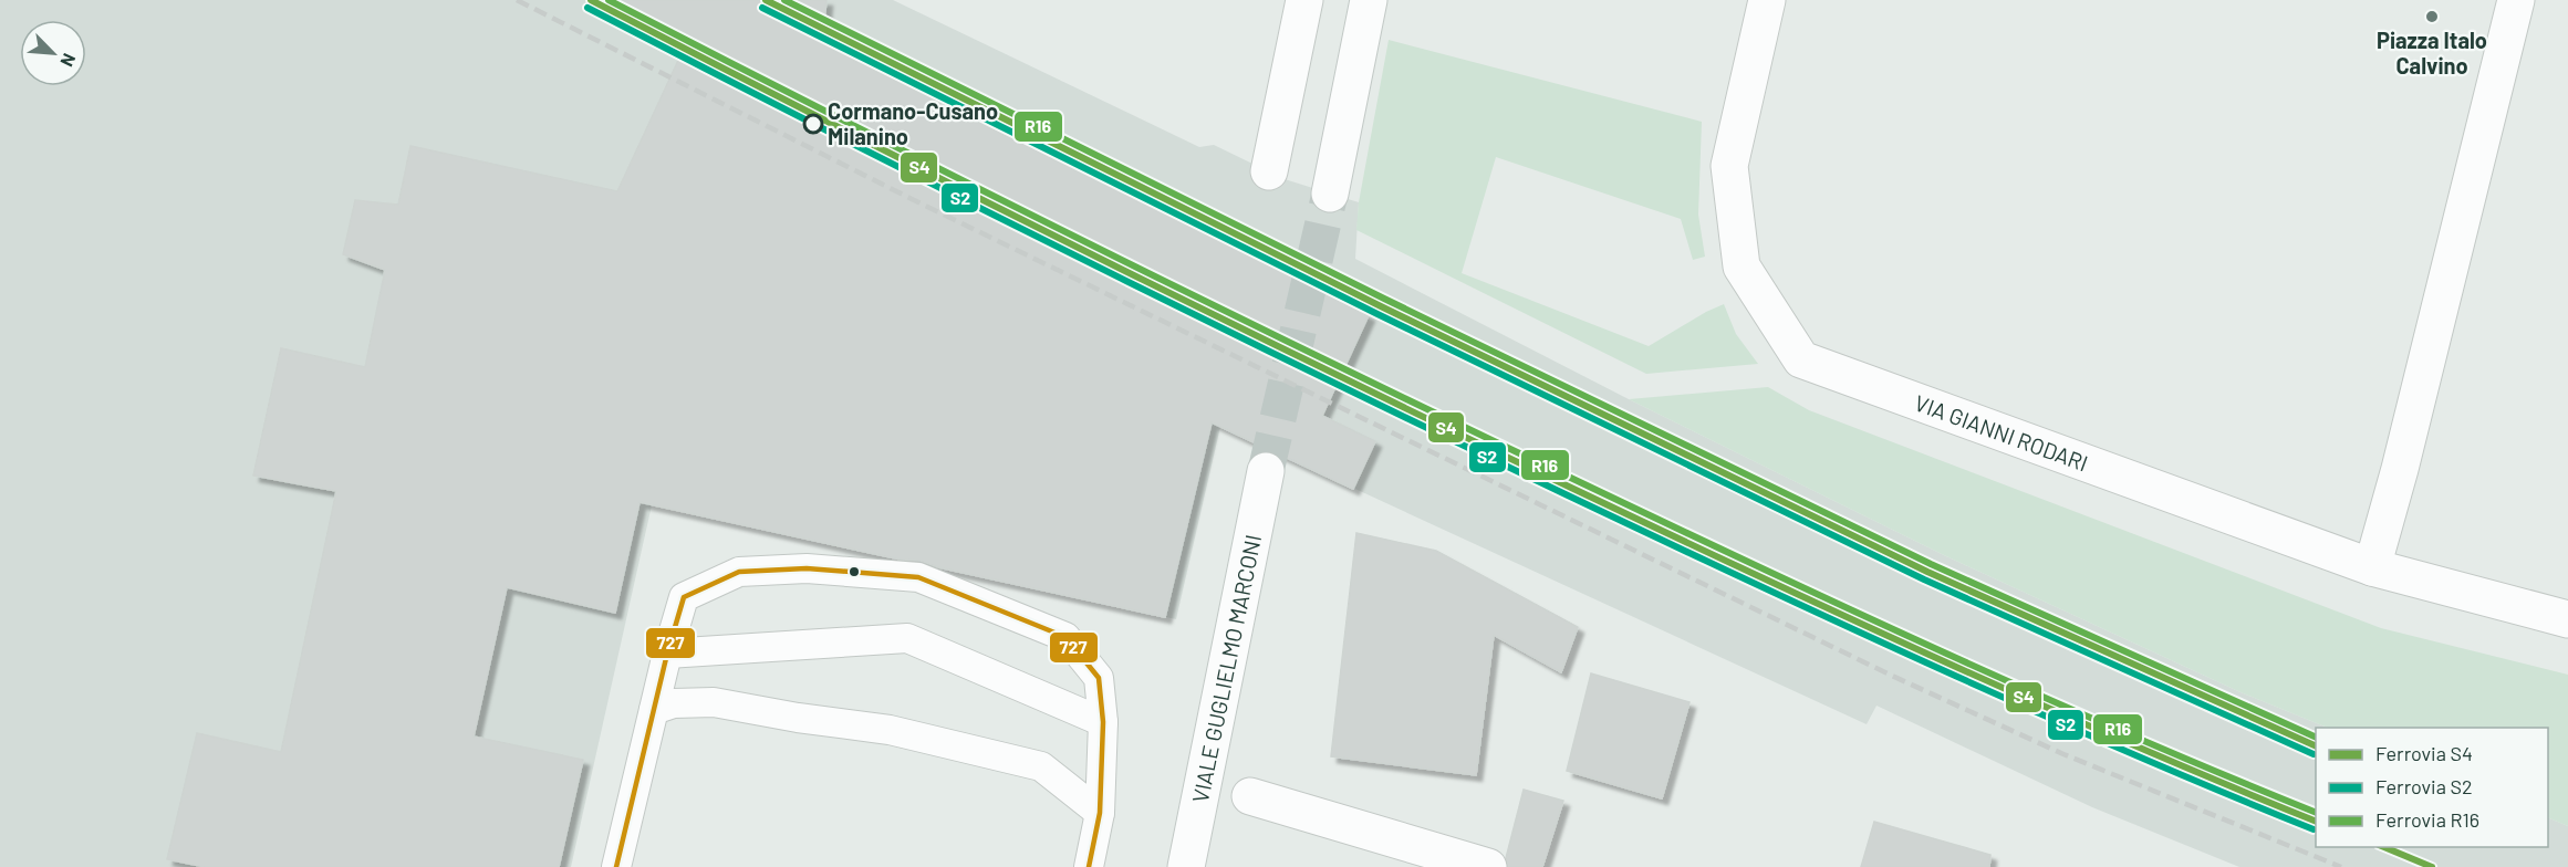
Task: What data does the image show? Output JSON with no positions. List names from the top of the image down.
{
  "streets": {
    "street": ["VIA GIANNI RODARI", "VIALE GUGLIELMO MARCONI"]
  },
  "places": ["Piazza Italo Calvino", "Cormano-Cusano Milanino"],
  "lines": [
    "rail line S4",
    "rail line R16",
    "rail line S2",
    "transit line 727"
  ],
  "legend": ["Ferrovia S4", "Ferrovia S2", "Ferrovia R16"],
  "north": "bottom right"
}
